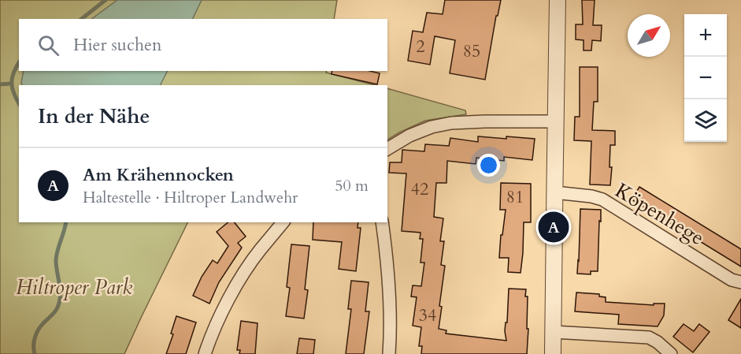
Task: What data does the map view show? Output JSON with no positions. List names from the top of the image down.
{
  "streets": {
    "street": ["Köpenhege"]
  },
  "parks": ["Hiltroper Park"],
  "house_numbers": [
    "2",
    "85",
    "42",
    "81",
    "34"
  ],
  "north": "top right",
  "page": {
    "map_buttons": ["+", "−"],
    "search": "Hier suchen",
    "heading": "In der Nähe",
    "list": [
      {
        "mark": "A",
        "name": "Am Krähennocken",
        "note": "Haltestelle · Hiltroper Landwehr",
        "value": "50 m"
      }
    ],
    "pins": "A"
  }
}
